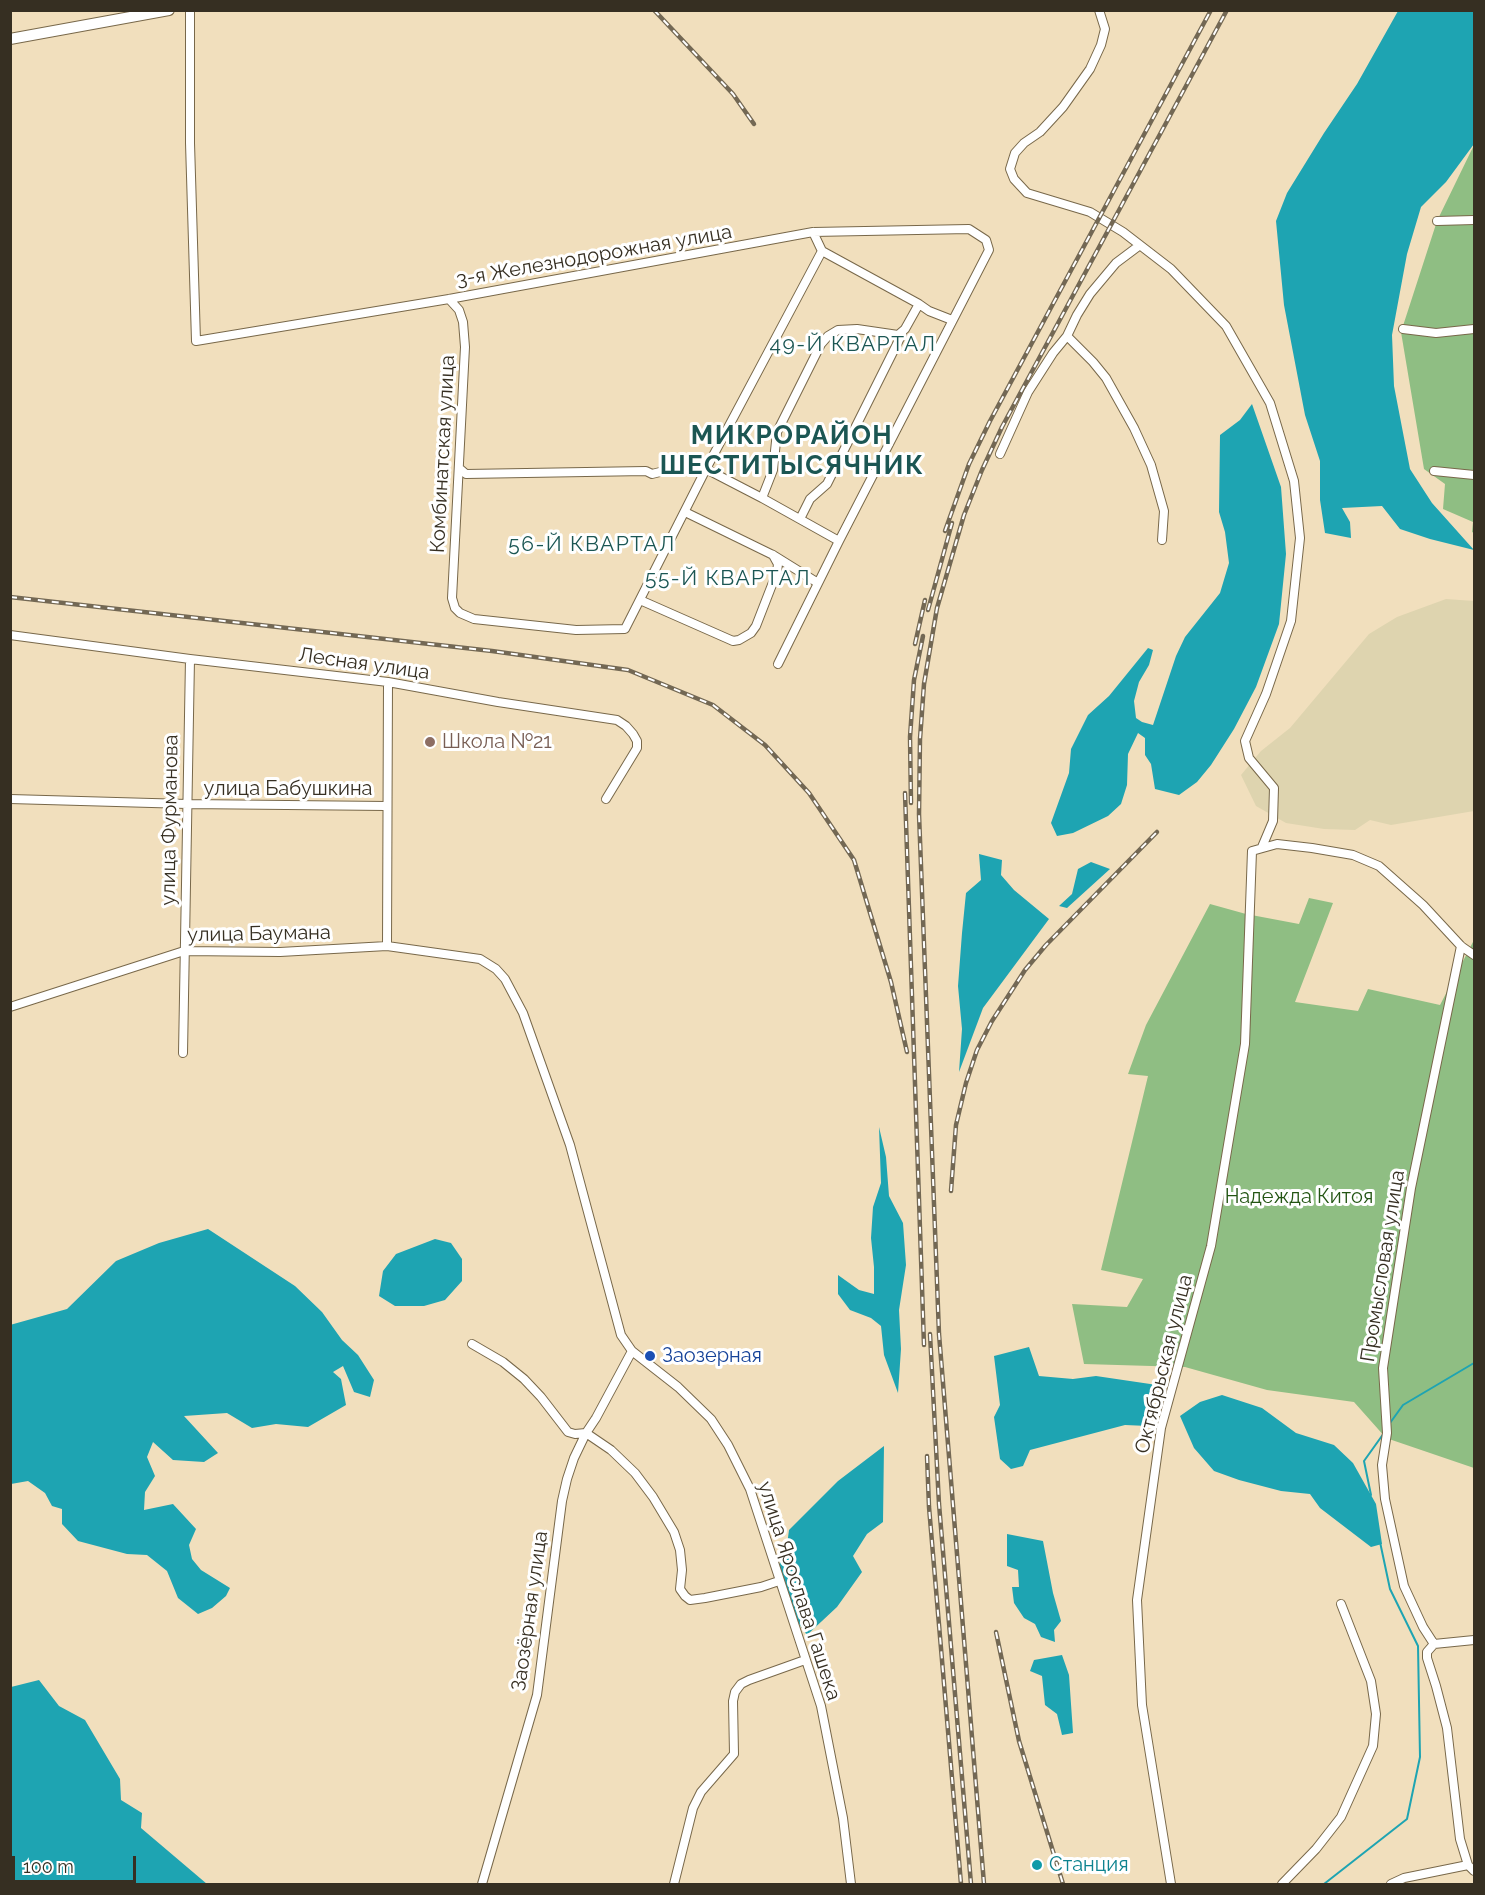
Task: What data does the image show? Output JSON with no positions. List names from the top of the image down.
{
  "streets": {
    "street": [
      "3-я Железнодорожная улица",
      "Комбинатская улица",
      "Лесная улица",
      "улица Бабушкина",
      "улица Фурманова",
      "улица Баумана",
      "Промысловая улица",
      "Октябрьская улица",
      "улица Ярослава Гашека",
      "Заозёрная улица"
    ]
  },
  "crossings": [
    ["3-я Железнодорожная улица", "Комбинатская улица"],
    ["Лесная улица", "улица Фурманова"],
    ["улица Бабушкина", "улица Фурманова"],
    ["улица Фурманова", "улица Баумана"],
    ["улица Баумана", "улица Ярослава Гашека"],
    ["улица Баумана", "Заозёрная улица"],
    ["улица Ярослава Гашека", "Заозёрная улица"]
  ],
  "districts": [
    "49-Й КВАРТАЛ",
    "МИКРОРАЙОН ШЕСТИТЫСЯЧНИК",
    "56-Й КВАРТАЛ",
    "55-Й КВАРТАЛ"
  ],
  "parks": ["Надежда Китоя"],
  "places": ["Школа №21", "Заозерная", "Станция"],
  "scale_bar": "100 m"
}
